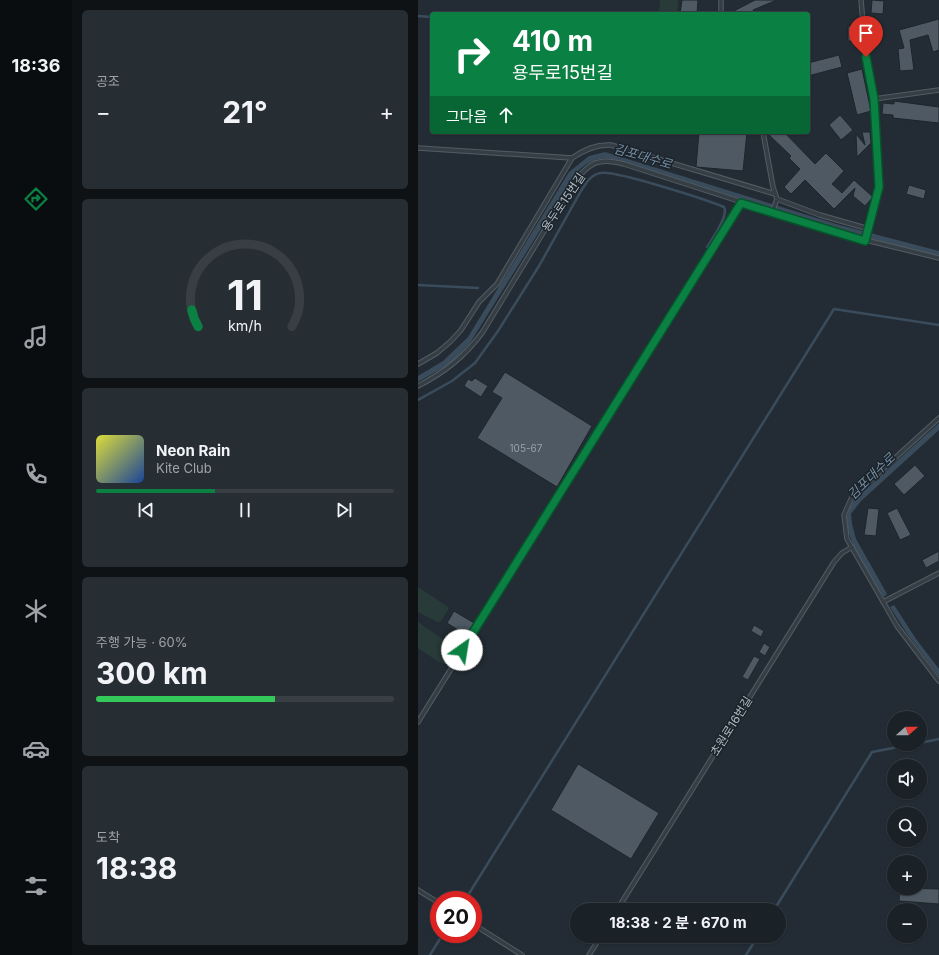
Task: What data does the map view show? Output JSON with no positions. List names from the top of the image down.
{
  "streets": {
    "lane": ["용두로15번길", "초원로16번길"]
  },
  "water": ["김포대수로"],
  "house_numbers": ["105-67"],
  "north": "right",
  "page": {
    "tabs": "18:36",
    "tile": [
      "공조",
      ["주행 가능 · 60%", "300 km"],
      ["도착", "18:38"]
    ],
    "turn": ["410 m", "용두로15번길"],
    "heat": ["−", "21°", "+"],
    "then": "그다음",
    "song": ["Neon Rain", "Kite Club"],
    "map_buttons": ["+", "−"],
    "limit": "20",
    "trip": "18:38 · 2 분 · 670 m",
    "gauge": ["11", "km/h"]
  }
}
